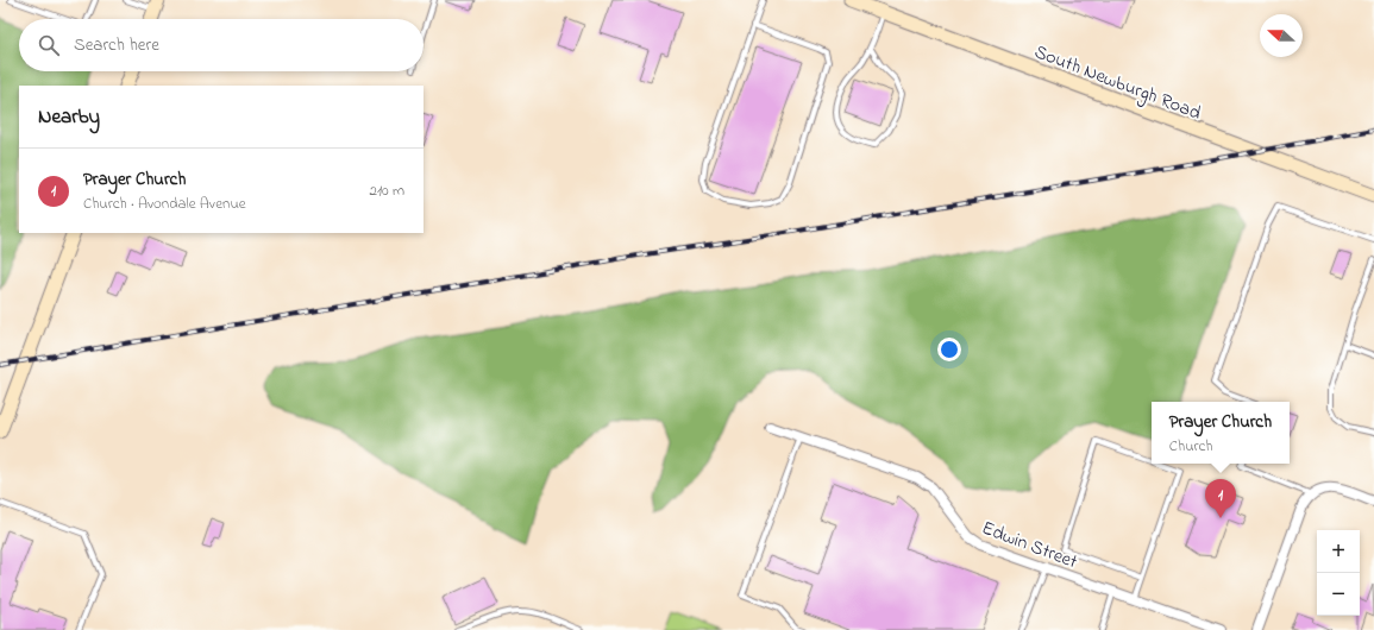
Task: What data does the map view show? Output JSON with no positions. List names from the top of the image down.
{
  "streets": {
    "main road": ["South Newburgh Road"],
    "street": ["Edwin Street"]
  },
  "north": "left",
  "page": {
    "search": "Search here",
    "heading": "Nearby",
    "list": [
      {
        "mark": "1",
        "name": "Prayer Church",
        "note": "Church · Avondale Avenue",
        "value": "210 m"
      }
    ],
    "popup": ["Prayer Church", "Church"],
    "pins": "1",
    "map_buttons": ["+", "−"]
  }
}
